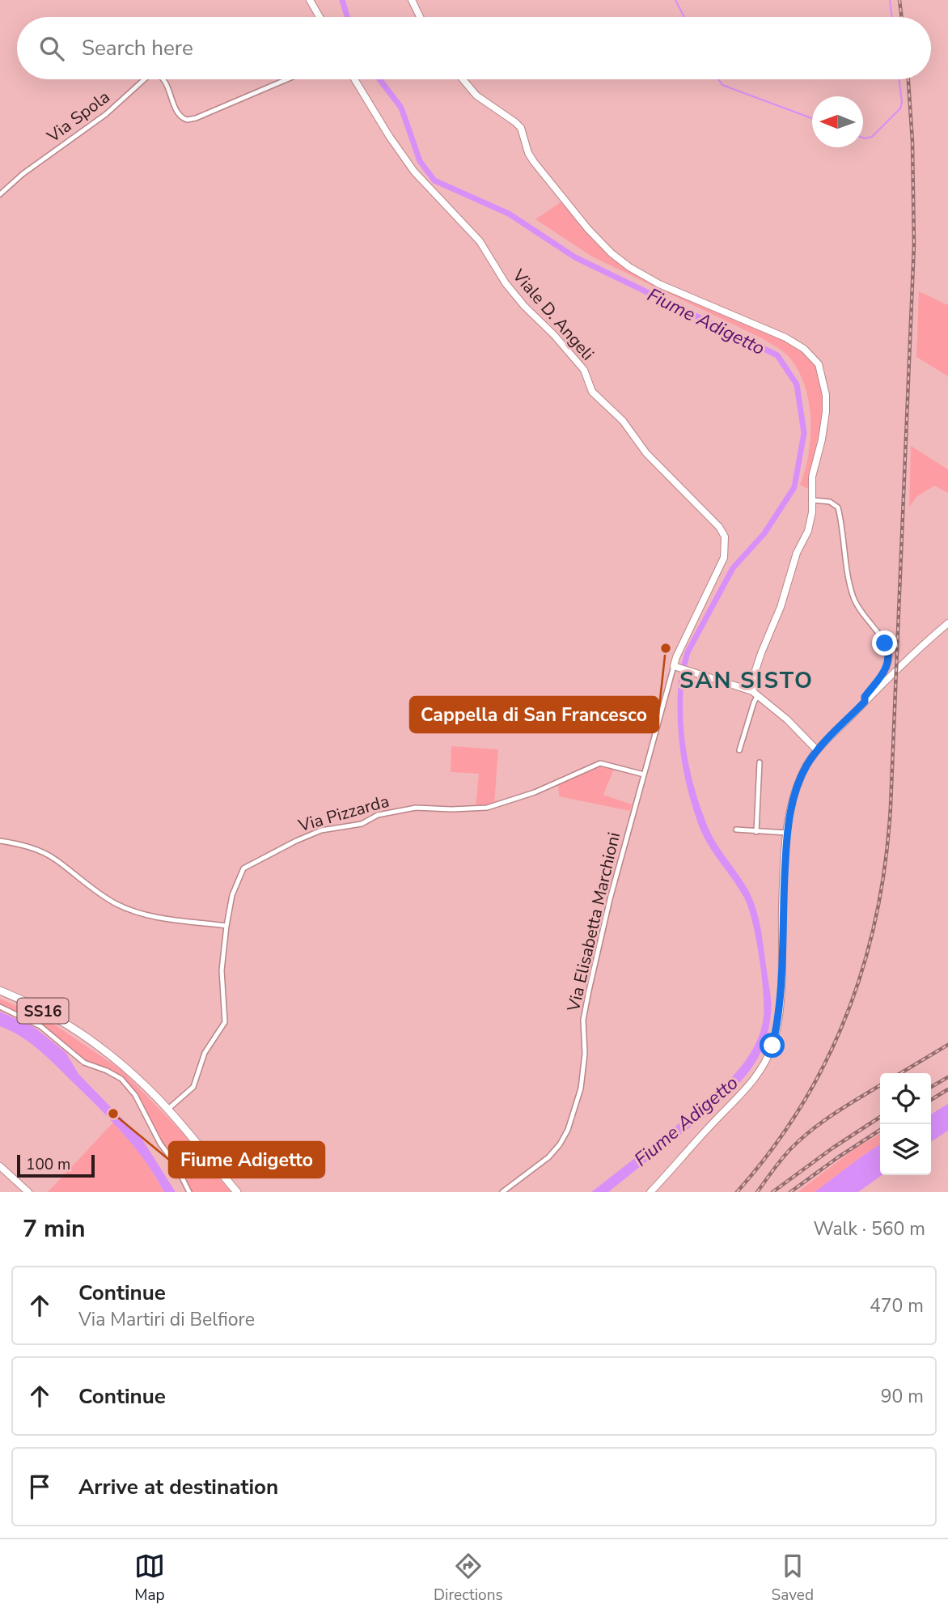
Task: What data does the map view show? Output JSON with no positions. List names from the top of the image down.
{
  "streets": {
    "main road": ["SS16"],
    "street": [
      "Via Spola",
      "Viale D. Angeli",
      "Via Pizzarda",
      "Via Elisabetta Marchioni"
    ]
  },
  "crossings": [
    ["Viale D. Angeli", "Via Elisabetta Marchioni"],
    ["Via Pizzarda", "Via Elisabetta Marchioni"],
    ["Via Pizzarda", "SS16"]
  ],
  "districts": ["SAN SISTO"],
  "water": ["Fiume Adigetto"],
  "places": ["Cappella di San Francesco", "Fiume Adigetto"],
  "scale_bar": "100 m",
  "north": "left",
  "page": {
    "search": "Search here",
    "scale": "100 m",
    "heading": ["7 min", "Walk · 560 m"],
    "list": [
      ["Continue", "Via Martiri di Belfiore", "470 m"],
      ["Continue", "90 m"],
      "Arrive at destination"
    ],
    "nav": ["Map", "Directions", "Saved"]
  }
}
